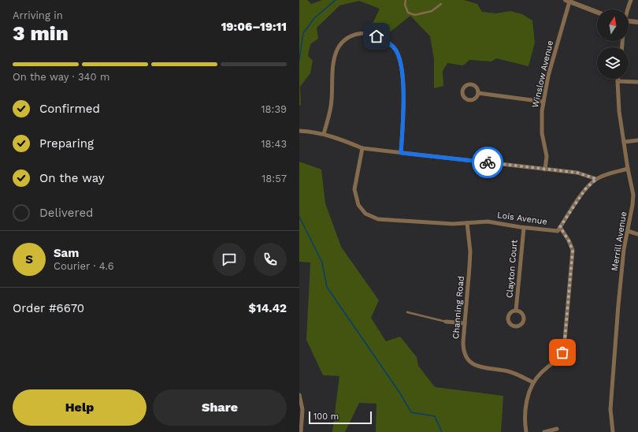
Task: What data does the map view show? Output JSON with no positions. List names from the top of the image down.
{
  "streets": {
    "street": [
      "Winslow Avenue",
      "Lois Avenue",
      "Merrill Avenue",
      "Clayton Court",
      "Channing Road"
    ]
  },
  "crossings": [
    ["Lois Avenue", "Clayton Court"],
    ["Lois Avenue", "Channing Road"]
  ],
  "scale_bar": "100 m",
  "north": "top",
  "page": {
    "heading": ["3 min", "Arriving in", "19:06–19:11"],
    "panel": [
      "Sam",
      "Courier · 4.6",
      "Order #6670",
      "$14.42"
    ],
    "bar": "On the way · 340 m",
    "list": [
      ["Confirmed", "18:39"],
      ["Preparing", "18:43"],
      ["On the way", "18:57"],
      "Delivered"
    ],
    "round": "S",
    "buttons": ["Help", "Share"],
    "scale": "100 m"
  }
}
